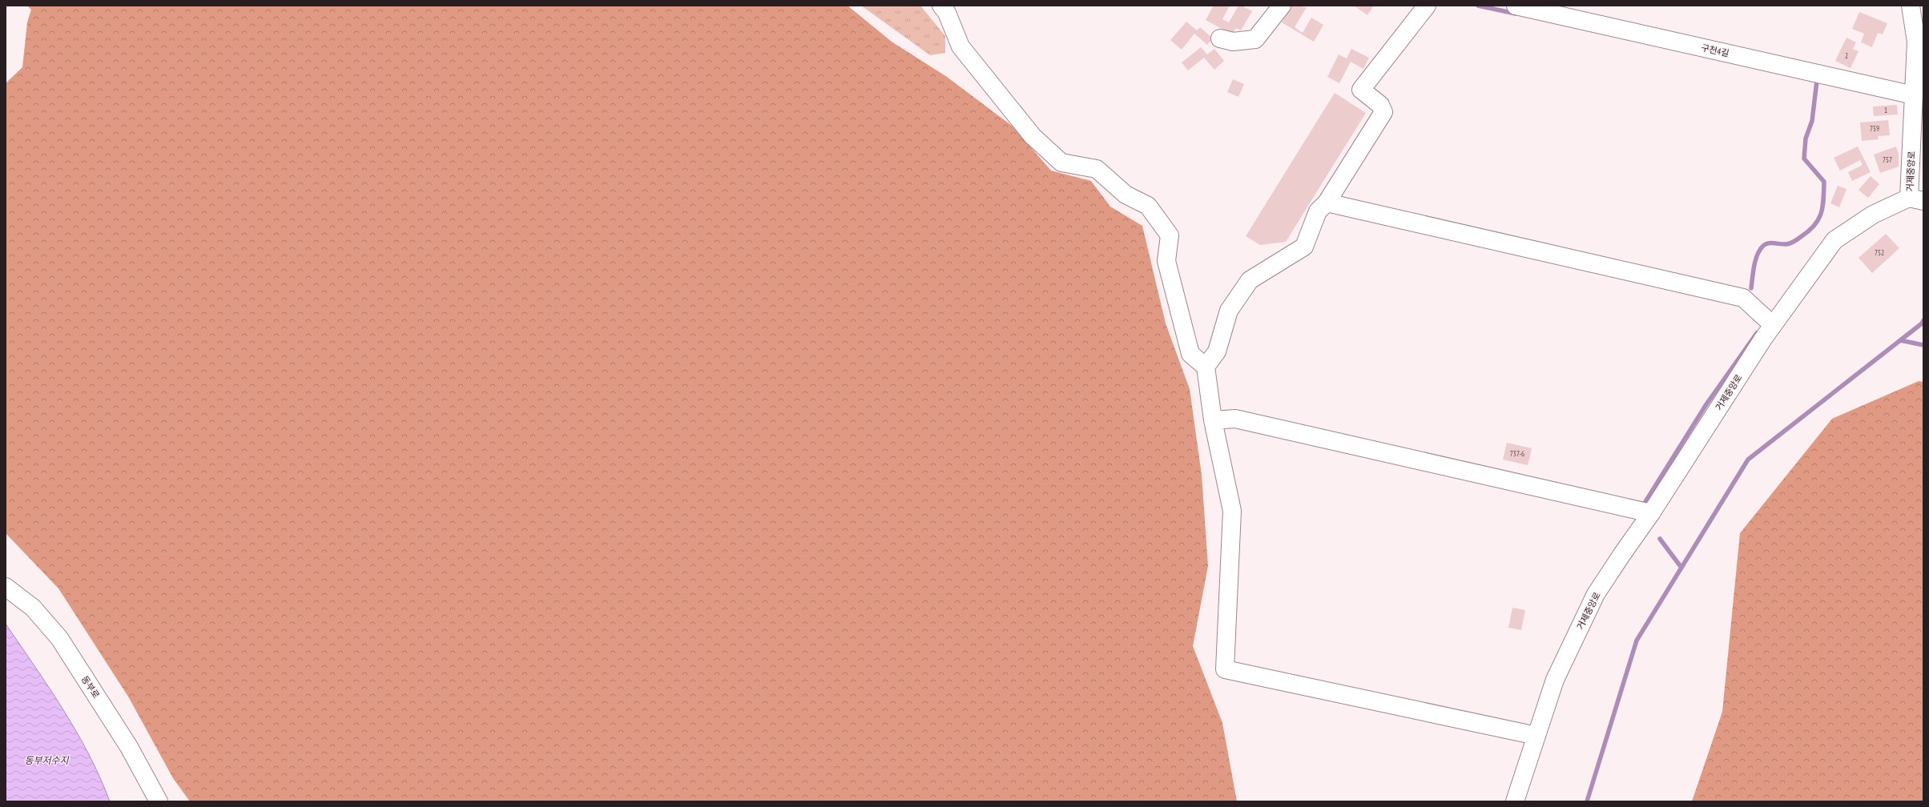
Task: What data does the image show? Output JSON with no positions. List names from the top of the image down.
{
  "streets": {
    "main road": ["구천4길", "거제중앙로", "동부로"]
  },
  "crossings": [
    ["구천4길", "거제중앙로"]
  ],
  "water": ["동부저수지"],
  "house_numbers": [
    "2",
    "1",
    "759",
    "757",
    "752",
    "737-6"
  ]
}
